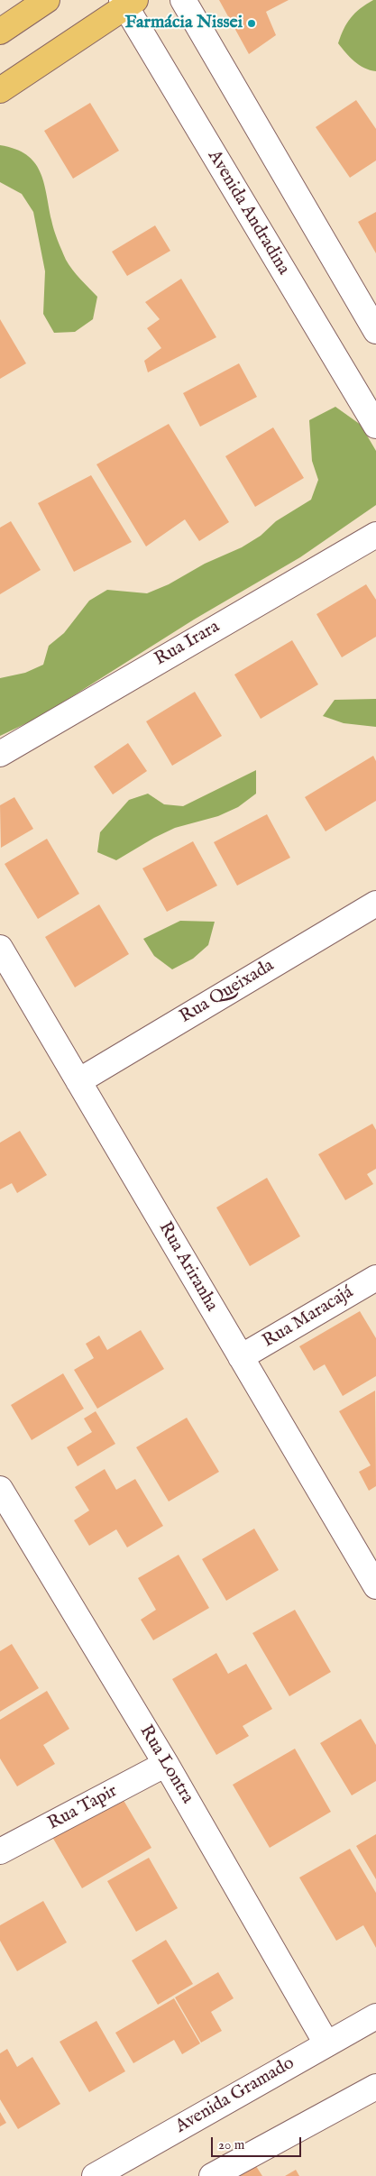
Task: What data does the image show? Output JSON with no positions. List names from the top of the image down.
{
  "streets": {
    "street": [
      "Avenida Andradina",
      "Rua Irara",
      "Rua Queixada",
      "Rua Ariranha",
      "Rua Maracajá",
      "Rua Lontra",
      "Rua Tapir",
      "Avenida Gramado"
    ]
  },
  "crossings": [
    ["Rua Queixada", "Rua Ariranha"],
    ["Rua Ariranha", "Rua Maracajá"],
    ["Rua Lontra", "Rua Tapir"],
    ["Rua Lontra", "Avenida Gramado"]
  ],
  "places": ["Farmácia Nissei"],
  "scale_bar": "20 m"
}
